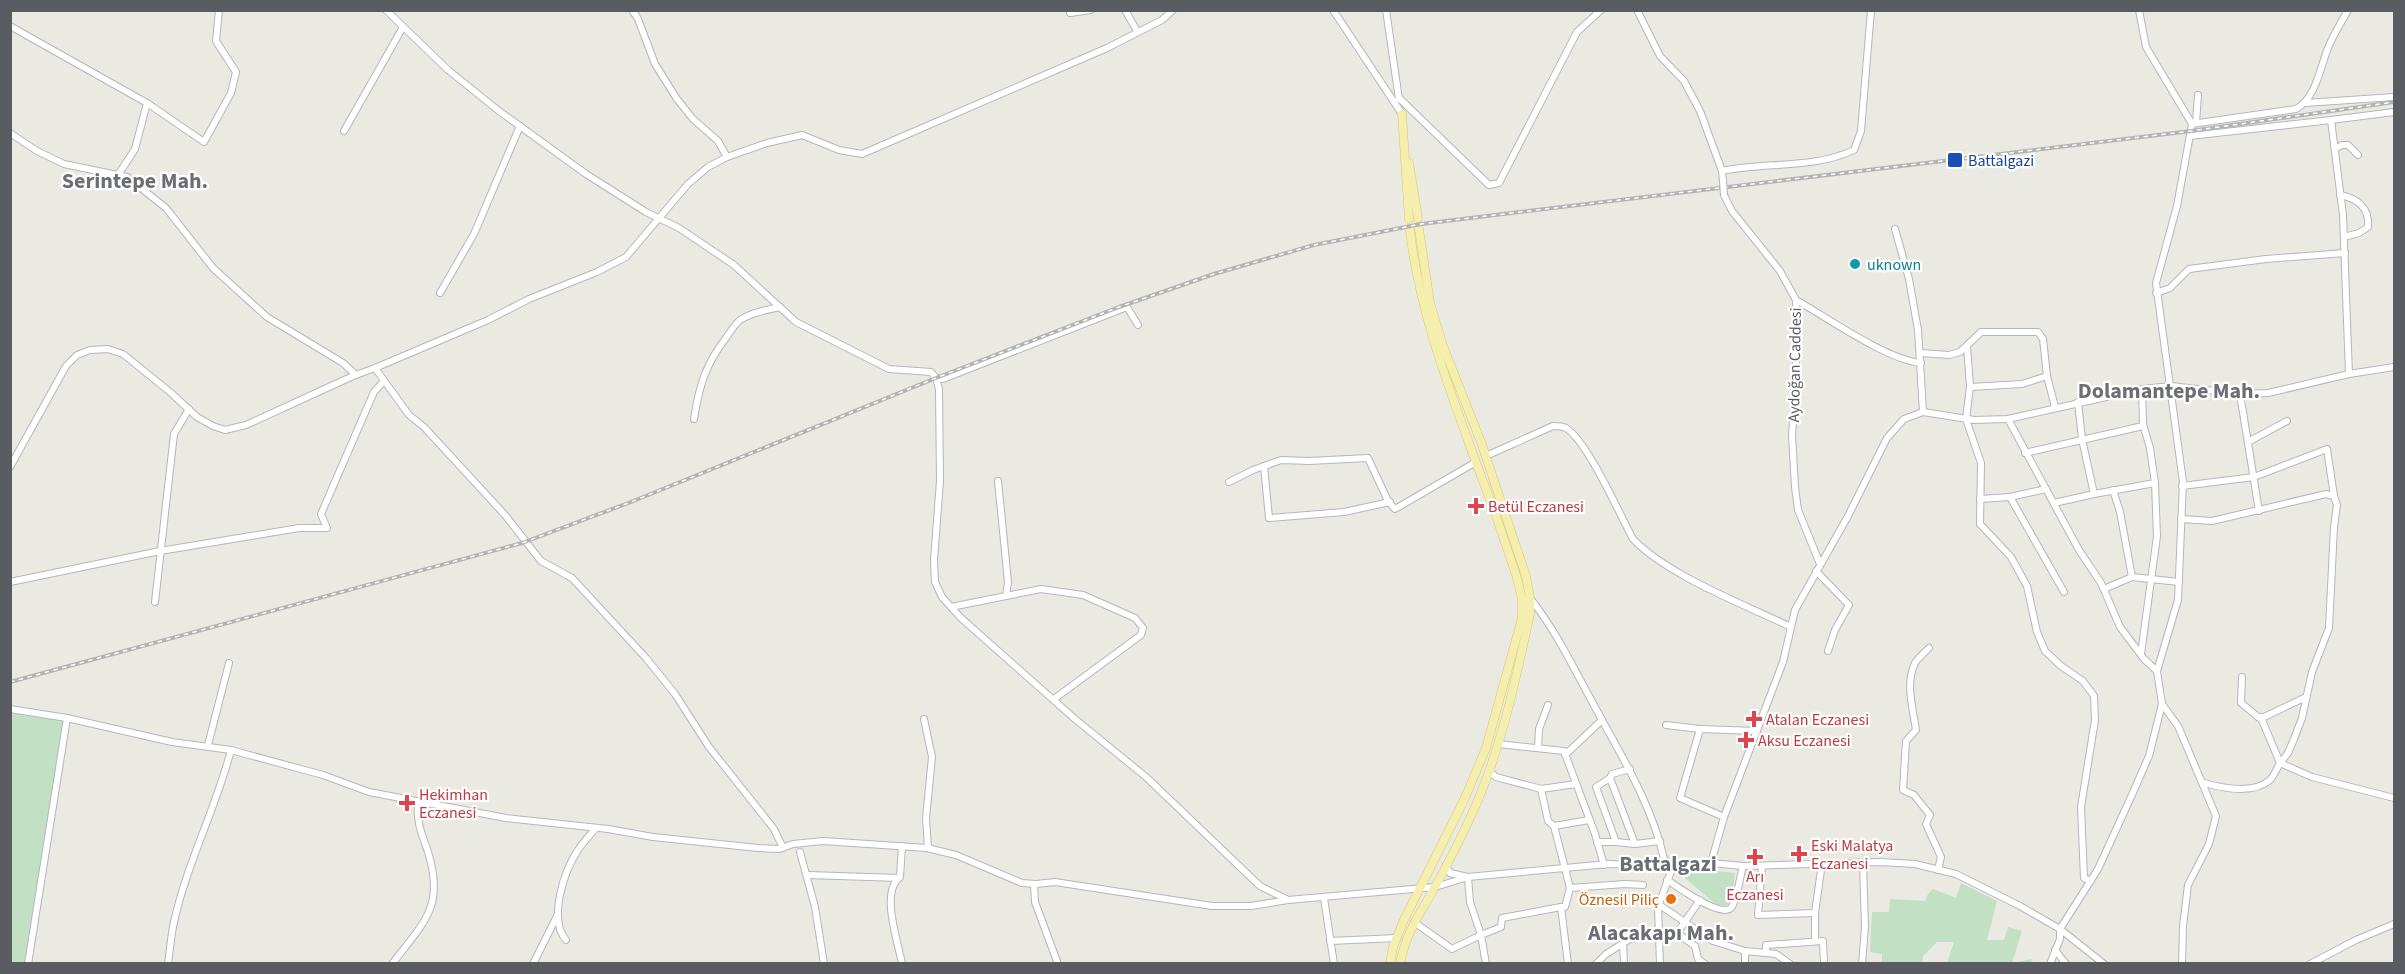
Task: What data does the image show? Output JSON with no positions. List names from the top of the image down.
{
  "streets": {
    "street": ["Aydoğan Caddesi"]
  },
  "districts": [
    "Serintepe Mah.",
    "Dolamantepe Mah.",
    "Battalgazi",
    "Alacakapı Mah."
  ],
  "places": {
    "transit": ["Battalgazi"],
    "other": ["uknown", "Öznesil Piliç"],
    "health": [
      "Betül Eczanesi",
      "Atalan Eczanesi",
      "Aksu Eczanesi",
      "Hekimhan Eczanesi",
      "Eski Malatya Eczanesi",
      "Arı Eczanesi"
    ]
  }
}
